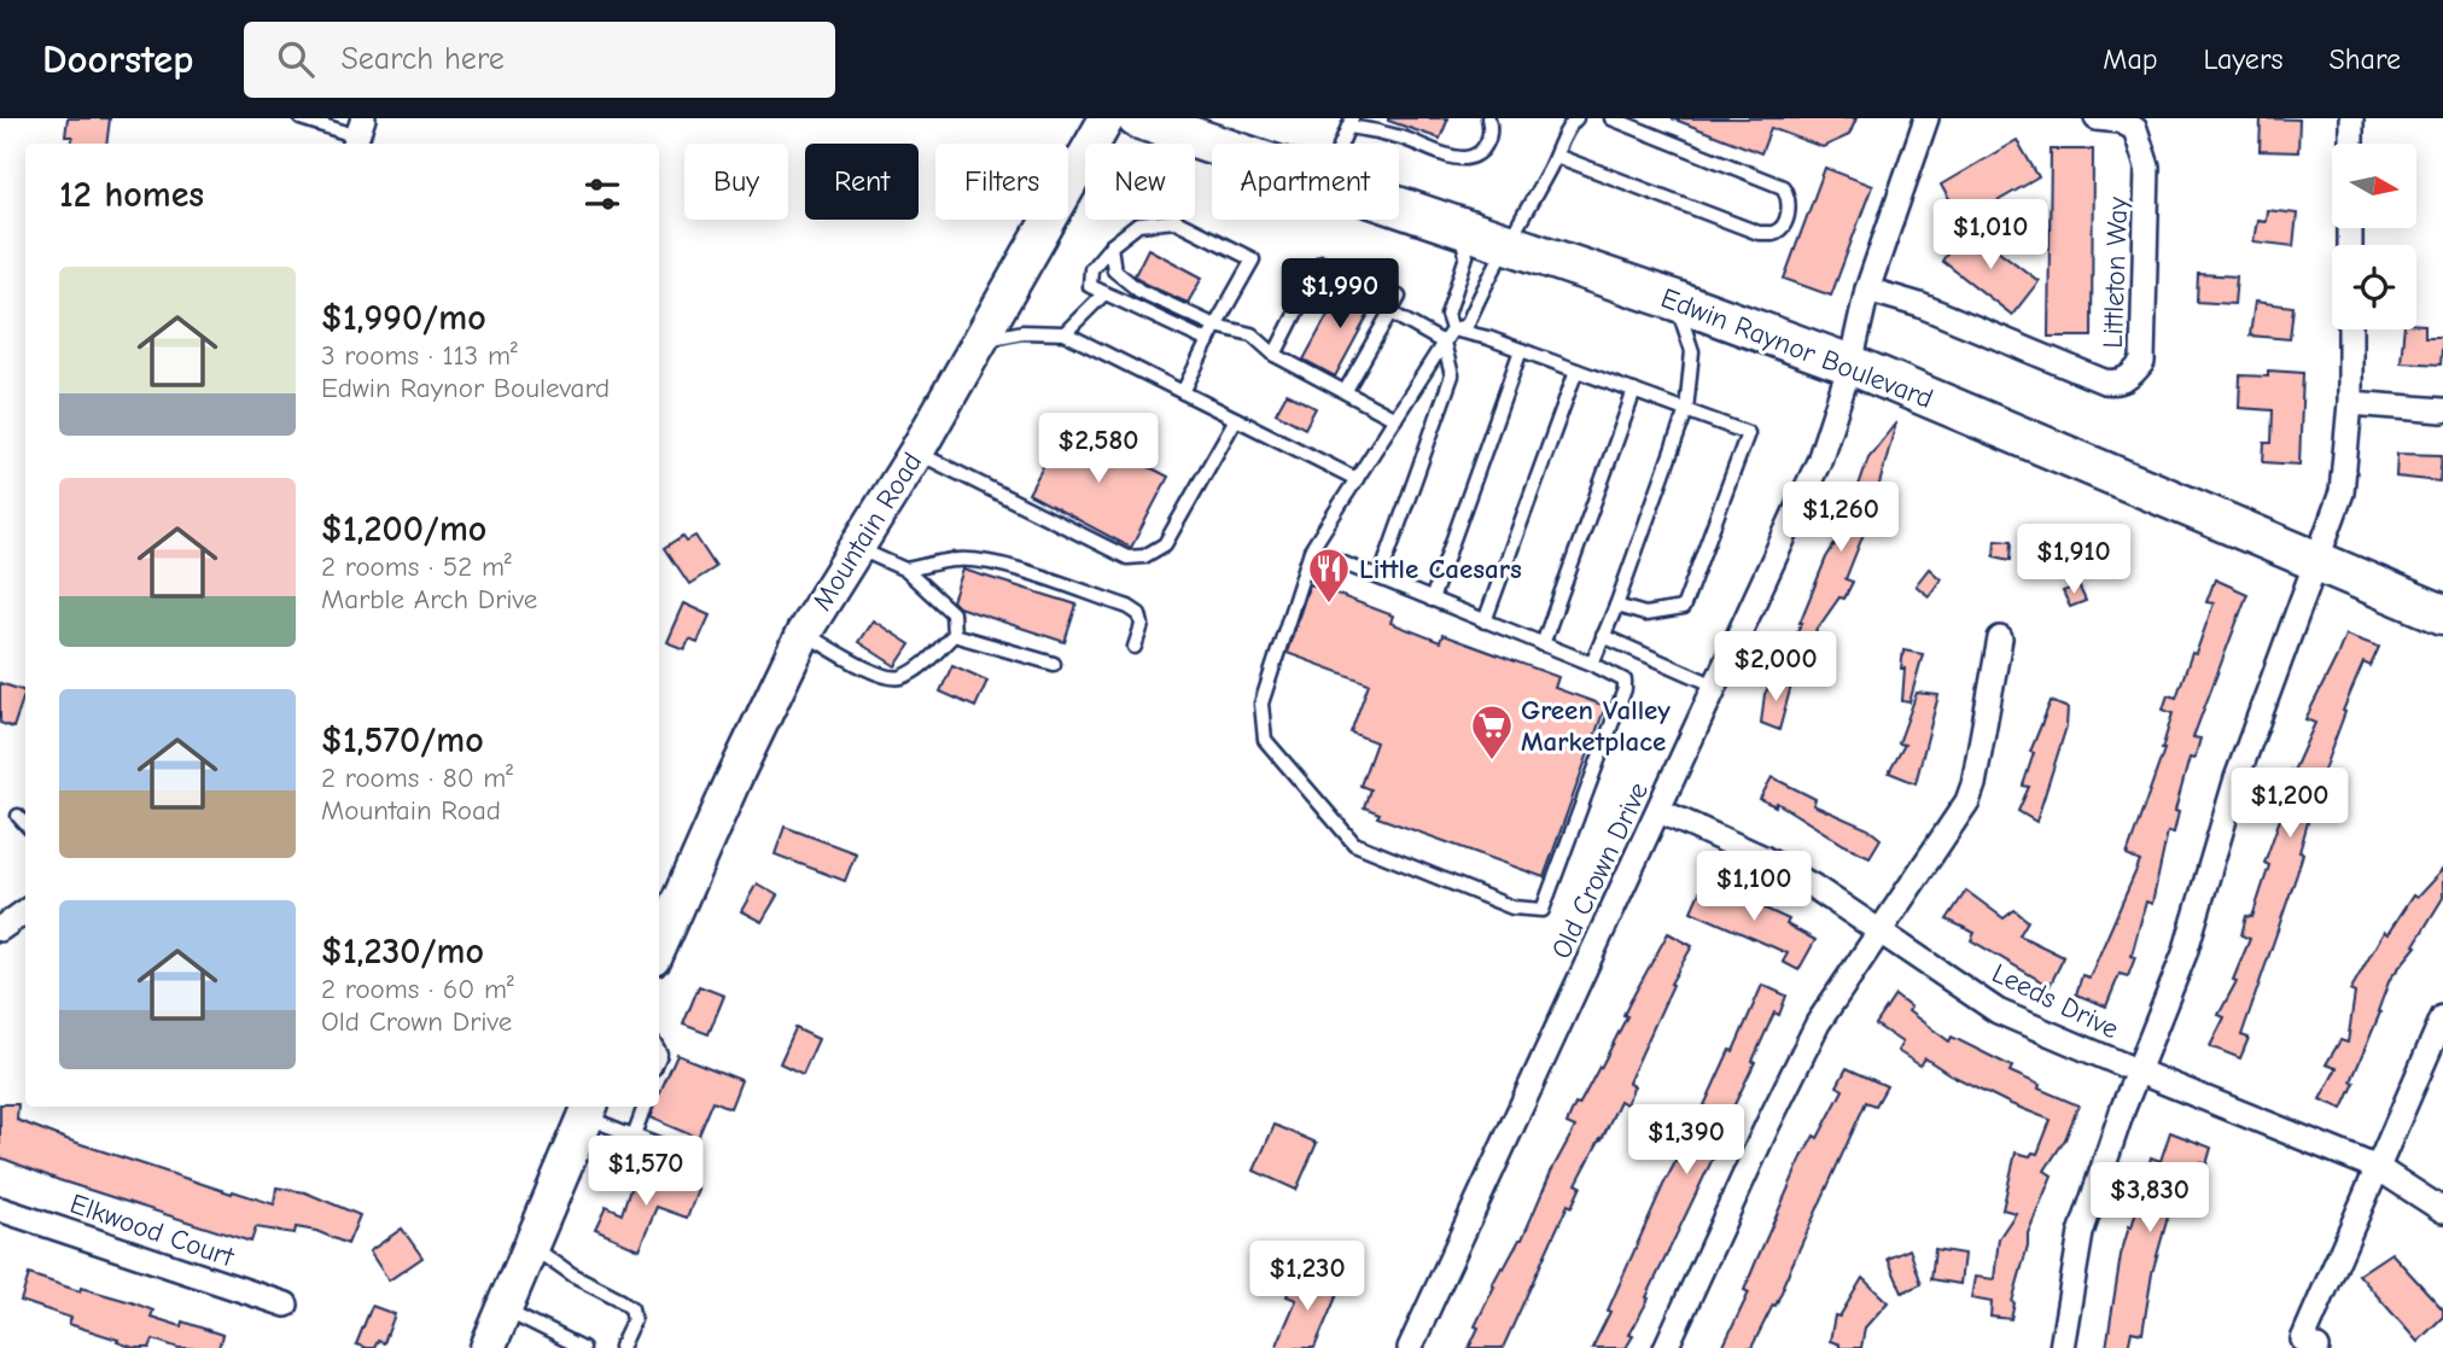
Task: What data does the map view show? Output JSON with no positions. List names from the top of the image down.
{
  "streets": {
    "main road": ["Edwin Raynor Boulevard", "Mountain Road"],
    "street": [
      "Littleton Way",
      "Old Crown Drive",
      "Leeds Drive",
      "Elkwood Court"
    ]
  },
  "crossings": [
    ["Edwin Raynor Boulevard", "Old Crown Drive"],
    ["Old Crown Drive", "Leeds Drive"]
  ],
  "places": {
    "restaurant": ["Little Caesars"],
    "supermarket": ["Green Valley Marketplace"]
  },
  "north": "right",
  "page": {
    "header": "Doorstep",
    "search": "Search here",
    "nav": ["Map", "Layers", "Share"],
    "chip": [
      "Buy",
      "Rent",
      "Filters",
      "New",
      "Apartment"
    ],
    "heading": "12 homes",
    "price": [
      "$1,010",
      "$1,990",
      "$2,580",
      "$1,260",
      "$1,910",
      "$2,000",
      "$1,200",
      "$1,100",
      "$1,390",
      "$1,570",
      "$3,830",
      "$1,230"
    ],
    "list": [
      {
        "name": "$1,990/mo",
        "note": "3 rooms · 113 m² · Edwin Raynor Boulevard"
      },
      {
        "name": "$1,200/mo",
        "note": "2 rooms · 52 m² · Marble Arch Drive"
      },
      {
        "name": "$1,570/mo",
        "note": "2 rooms · 80 m² · Mountain Road"
      },
      {
        "name": "$1,230/mo",
        "note": "2 rooms · 60 m² · Old Crown Drive"
      }
    ]
  }
}
